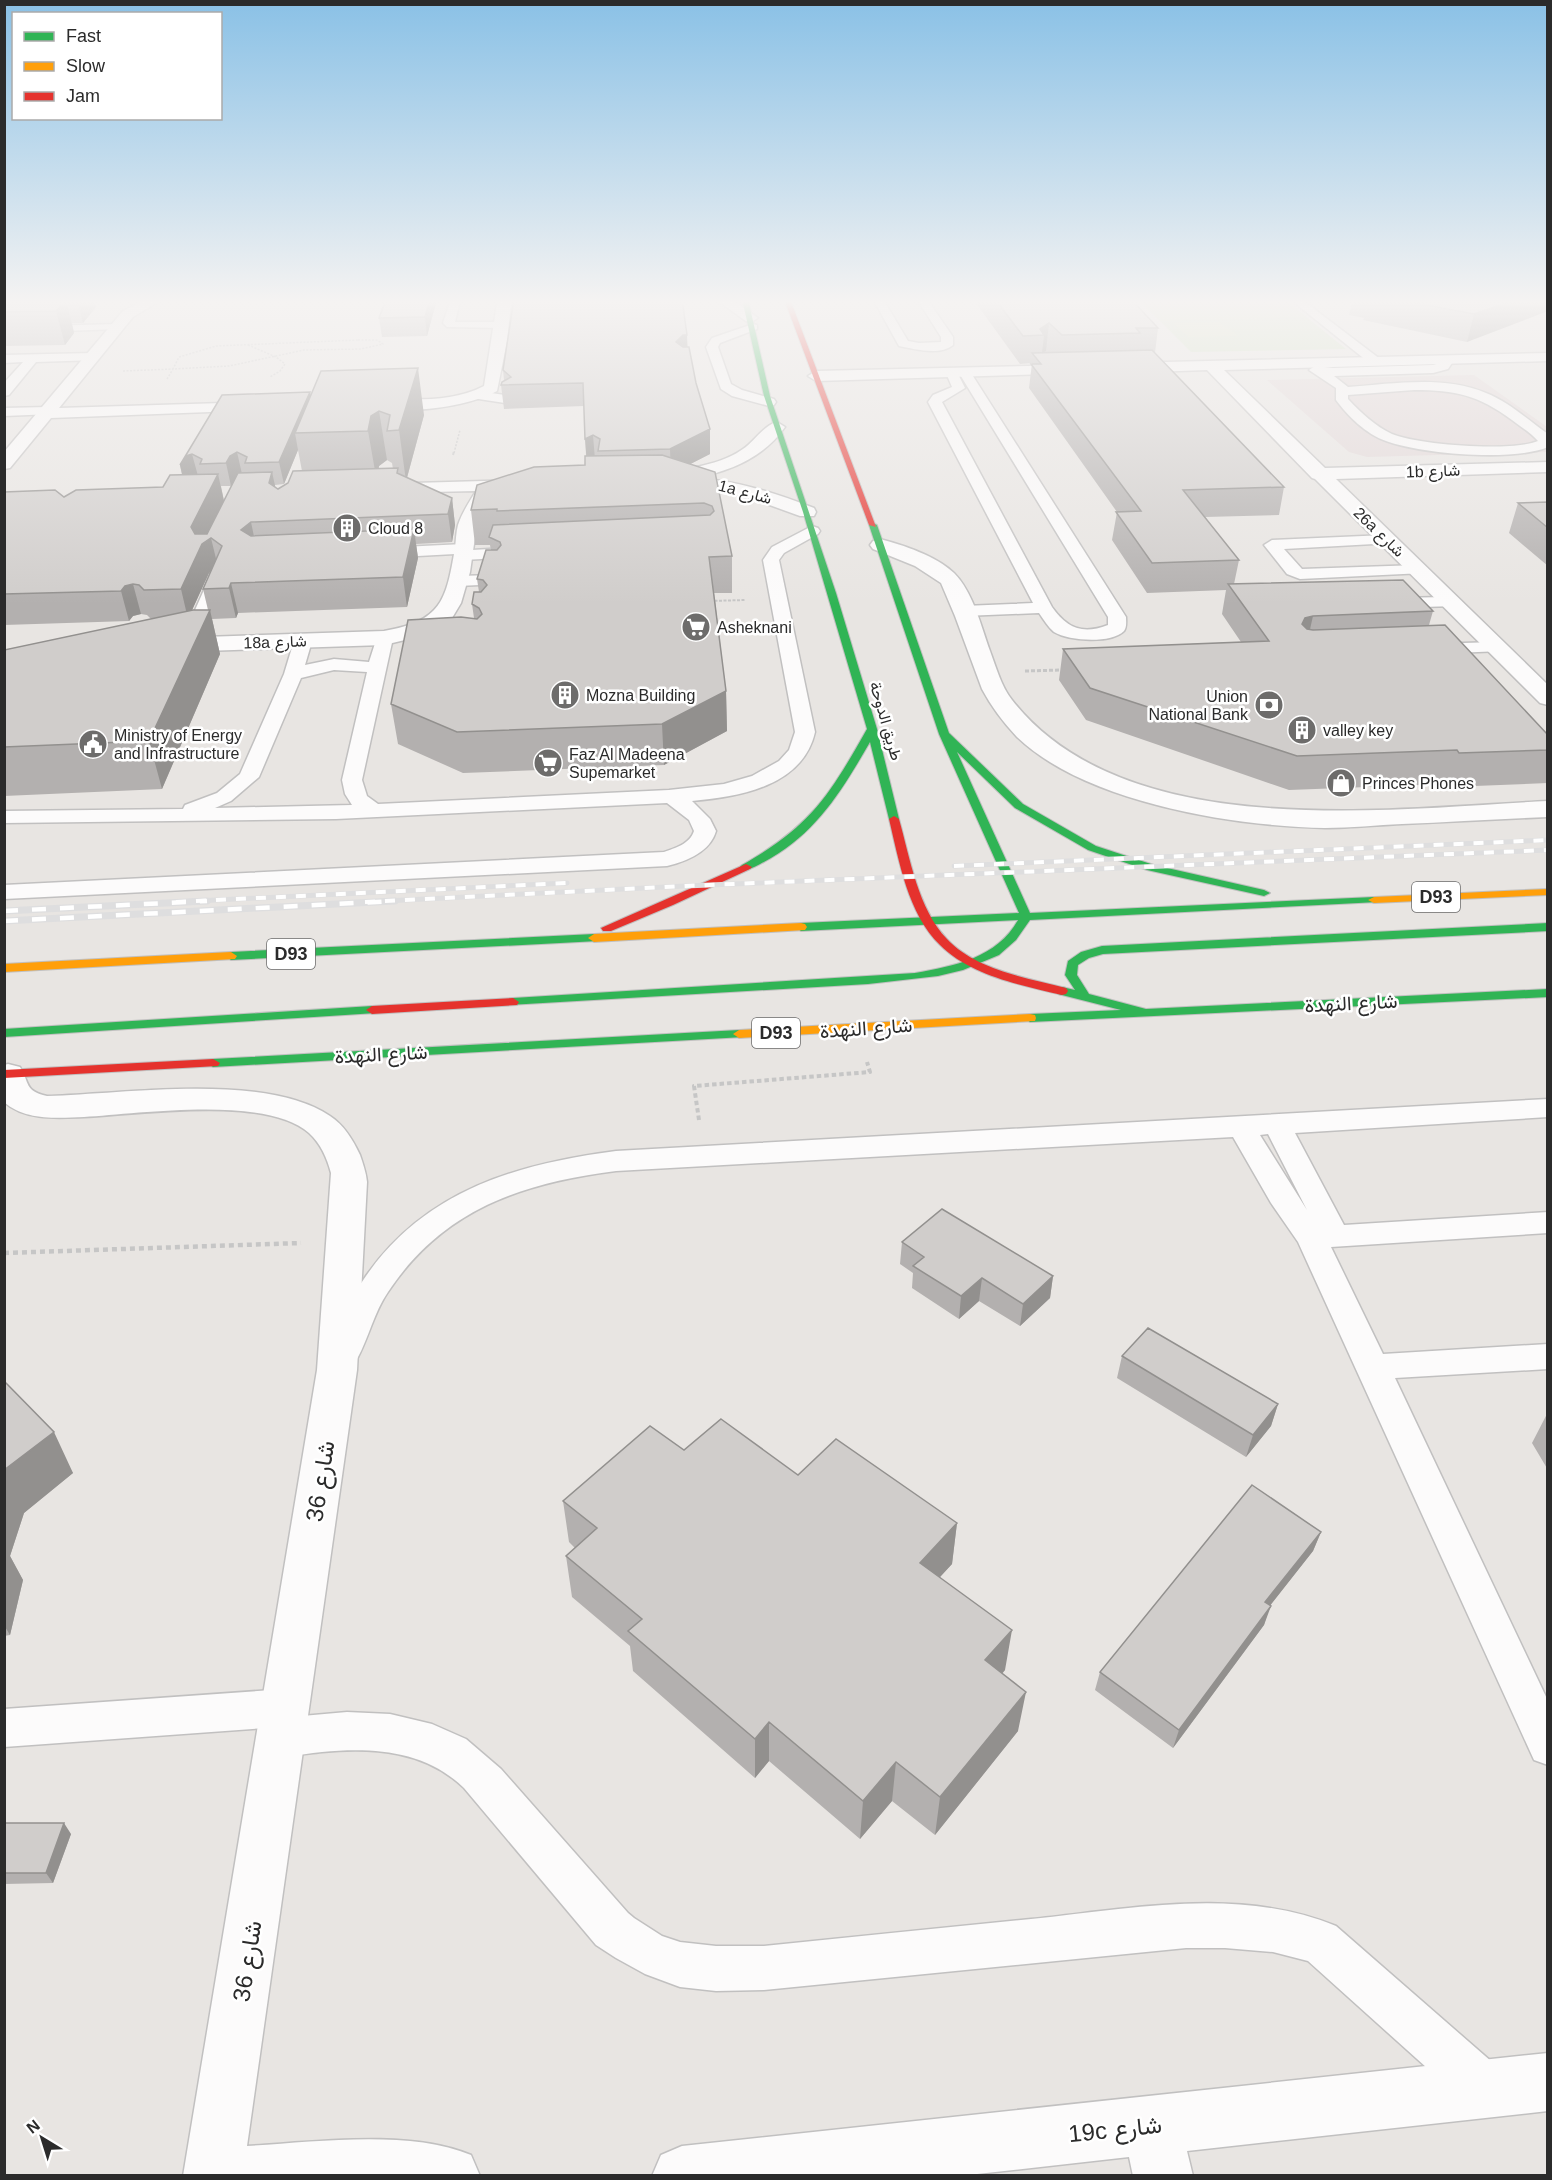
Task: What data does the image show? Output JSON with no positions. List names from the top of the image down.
{
  "streets": {
    "main road": ["طريق الدوحة", "D93", "شارع النهدة"],
    "street": [
      "1b شارع",
      "1a شارع",
      "26a شارع",
      "18a شارع",
      "شارع 36",
      "19c شارع"
    ]
  },
  "crossings": [
    ["1b شارع", "26a شارع"],
    ["1a شارع", "طريق الدوحة"],
    ["طريق الدوحة", "D93"],
    ["طريق الدوحة", "شارع النهدة"],
    ["شارع النهدة", "شارع 36"]
  ],
  "places": {
    "building": ["Cloud 8", "Mozna Building", "valley key"],
    "supermarket": ["Asheknani", "Faz Al Madeena Supemarket"],
    "bank": ["Union National Bank"],
    "public building": ["Ministry of Energy and Infrastructure"],
    "shop": ["Princes Phones"]
  },
  "legend": ["Fast", "Slow", "Jam"],
  "north": "top left"
}
